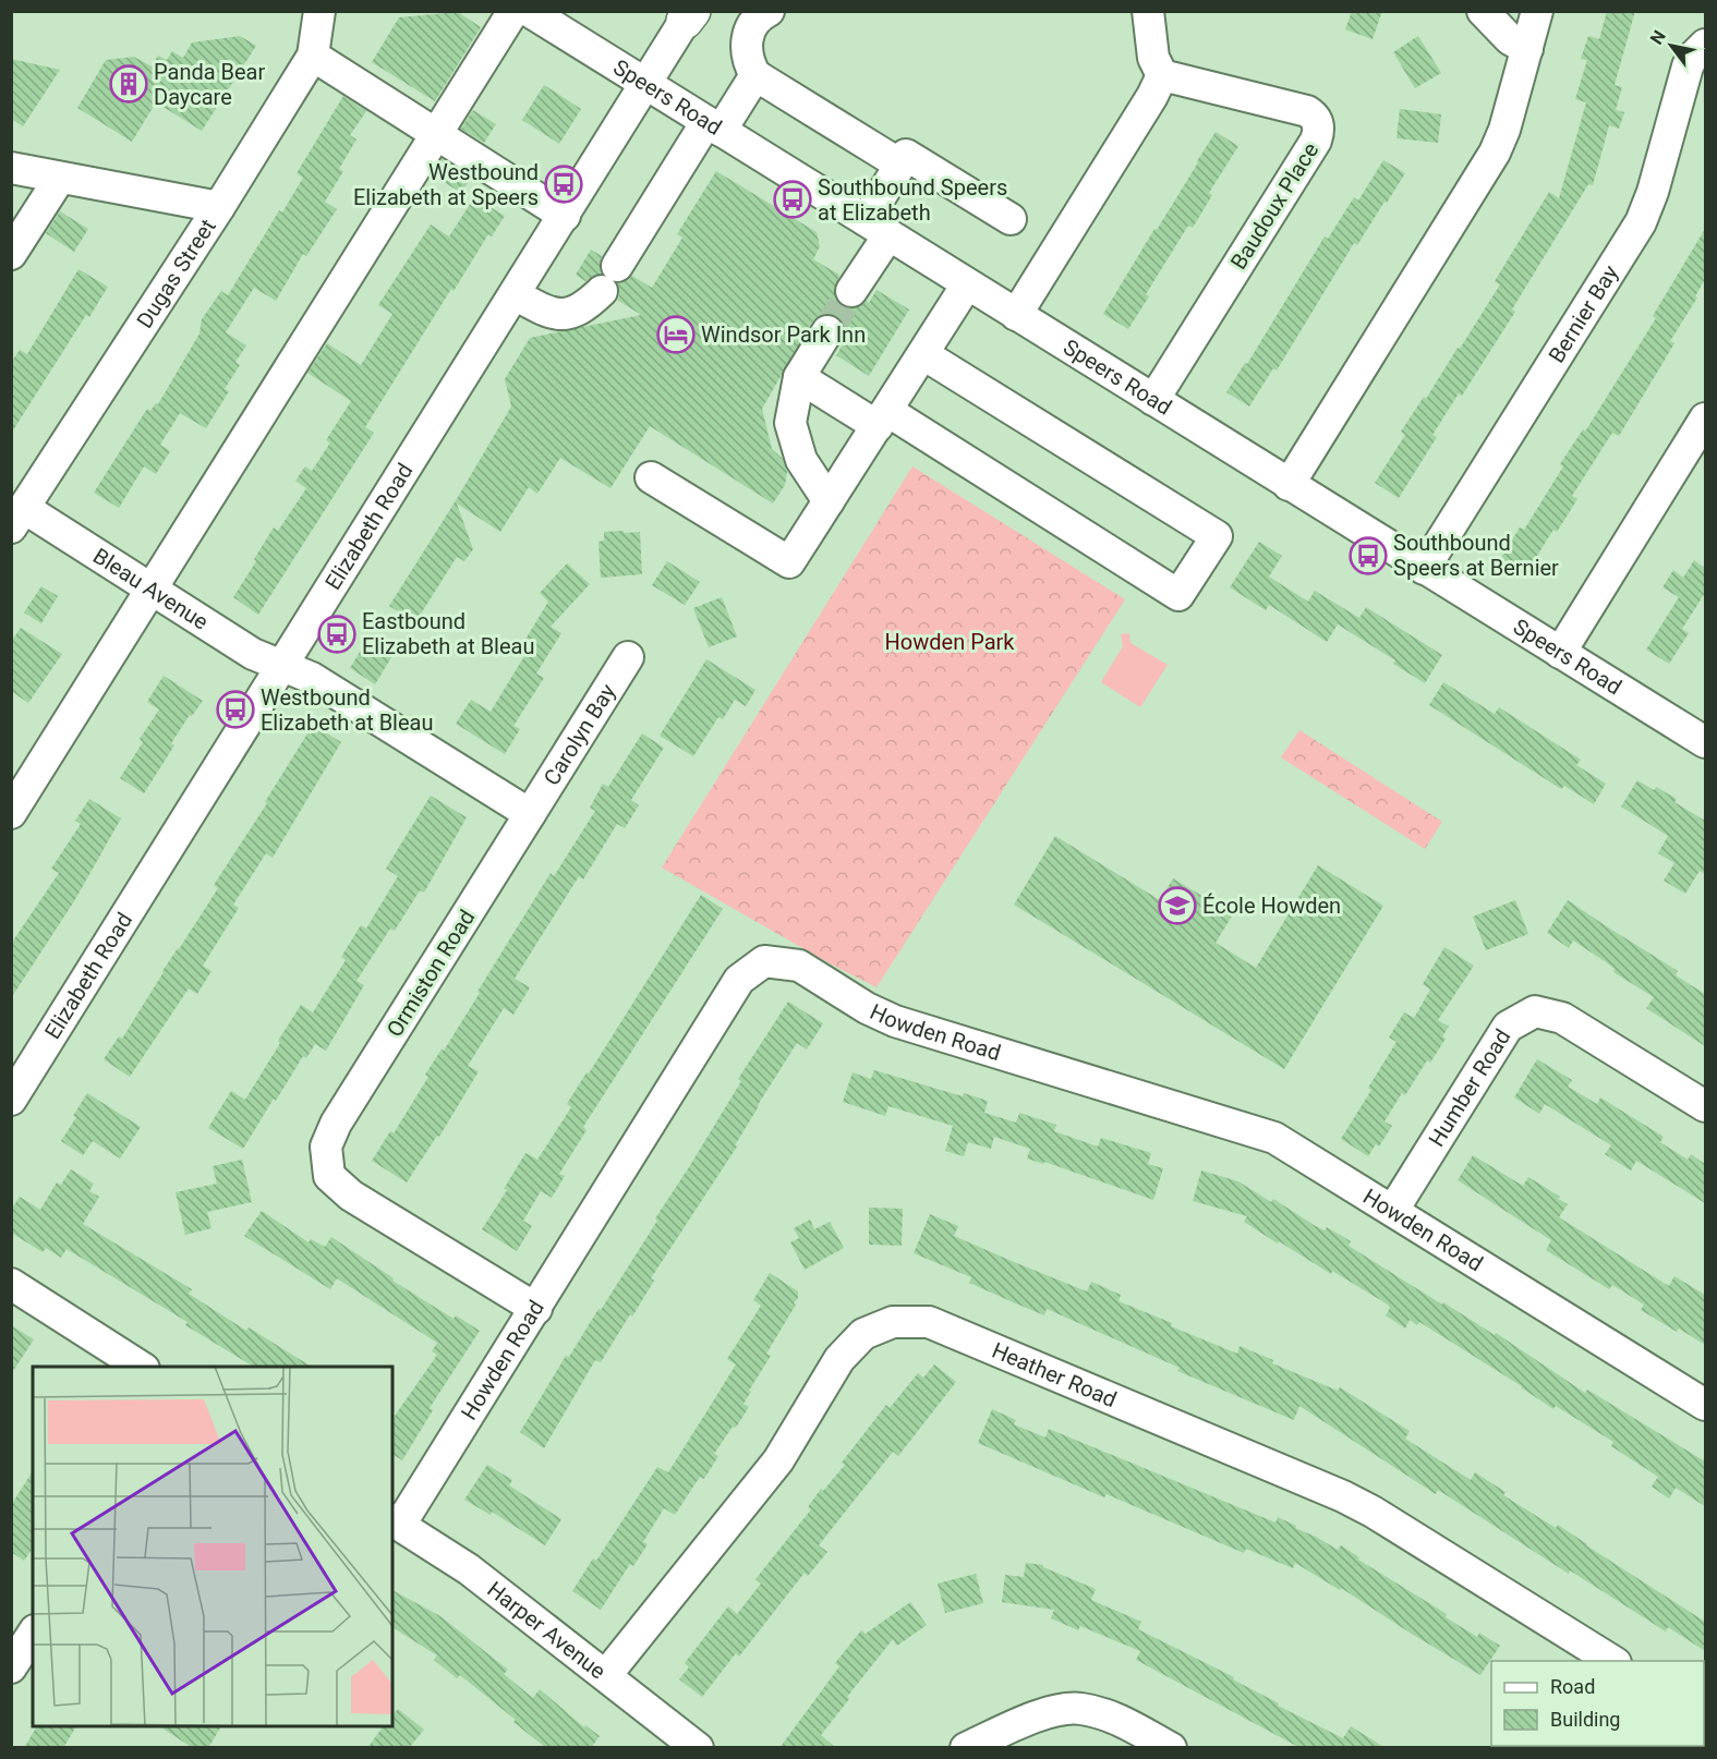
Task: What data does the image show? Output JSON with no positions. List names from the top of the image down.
{
  "streets": {
    "street": [
      "Speers Road",
      "Baudoux Place",
      "Dugas Street",
      "Bernier Bay",
      "Elizabeth Road",
      "Bleau Avenue",
      "Carolyn Bay",
      "Ormiston Road",
      "Howden Road",
      "Humber Road",
      "Heather Road",
      "Harper Avenue"
    ]
  },
  "crossings": [
    ["Speers Road", "Baudoux Place"],
    ["Speers Road", "Bernier Bay"],
    ["Speers Road", "Elizabeth Road"],
    ["Dugas Street", "Bleau Avenue"],
    ["Elizabeth Road", "Bleau Avenue"],
    ["Carolyn Bay", "Ormiston Road"],
    ["Ormiston Road", "Howden Road"],
    ["Howden Road", "Humber Road"],
    ["Howden Road", "Harper Avenue"],
    ["Heather Road", "Harper Avenue"]
  ],
  "parks": ["Howden Park"],
  "places": {
    "building": ["Panda Bear Daycare"],
    "bus stop": [
      "Westbound Elizabeth at Speers",
      "Southbound Speers at Elizabeth",
      "Southbound Speers at Bernier",
      "Eastbound Elizabeth at Bleau",
      "Westbound Elizabeth at Bleau"
    ],
    "hotel": ["Windsor Park Inn"],
    "school or university": ["École Howden"]
  },
  "legend": ["Road", "Building"],
  "north": "top left"
}
